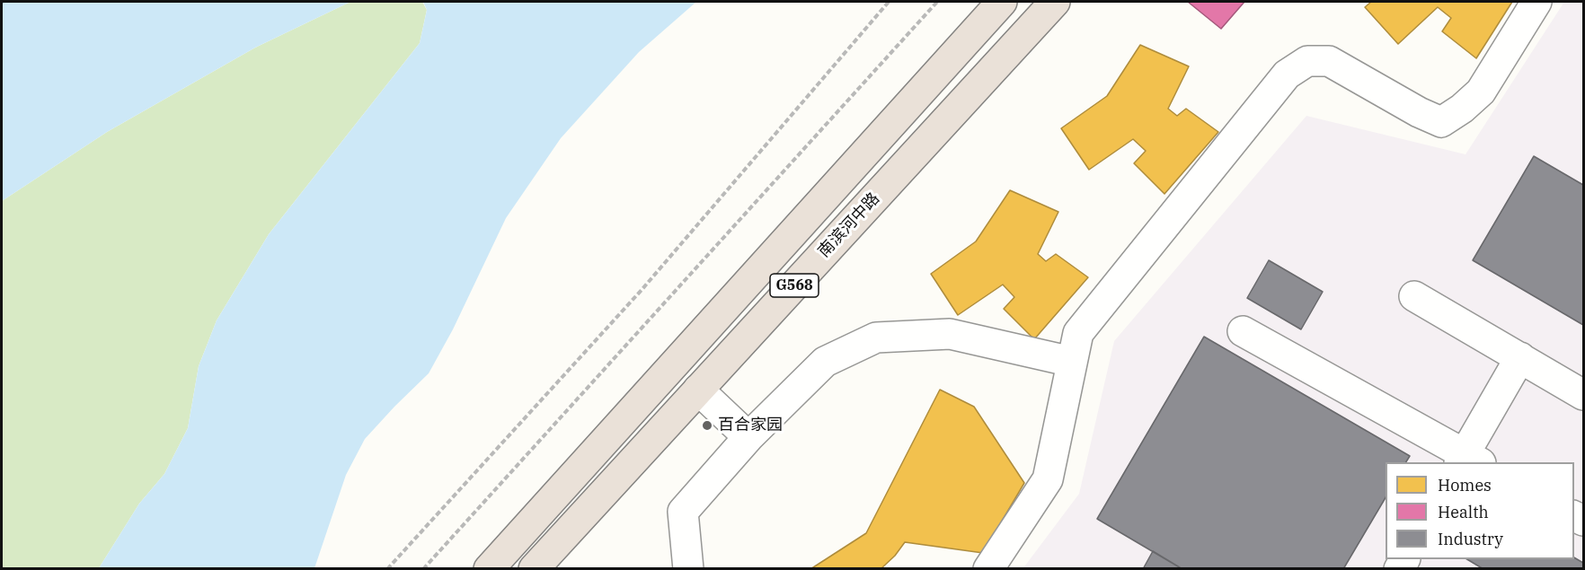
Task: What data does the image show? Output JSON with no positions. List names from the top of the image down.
{
  "streets": {
    "highway": ["南滨河中路", "G568"]
  },
  "places": ["百合家园"],
  "legend": ["Homes", "Health", "Industry"]
}
